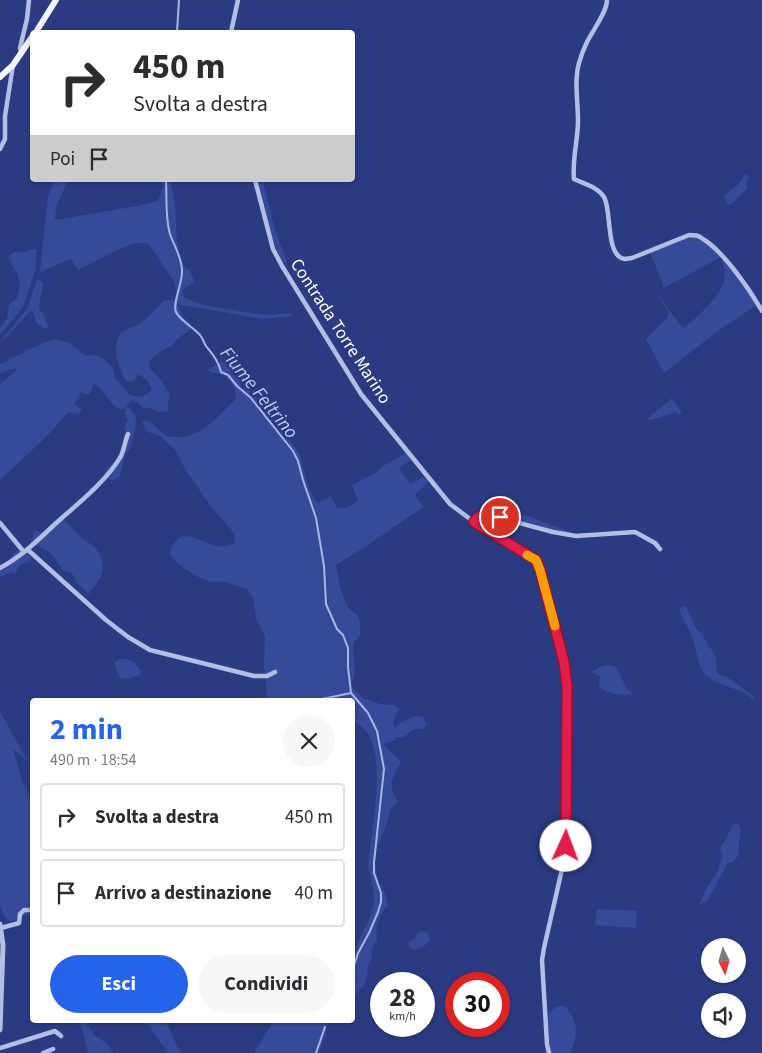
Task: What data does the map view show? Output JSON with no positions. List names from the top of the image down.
{
  "streets": {
    "street": ["Contrada Torre Marino"]
  },
  "water": ["Fiume Feltrino"],
  "north": "bottom",
  "page": {
    "turn": ["450 m", "Svolta a destra"],
    "then": "Poi",
    "heading": ["2 min", "490 m · 18:54"],
    "list": [
      {
        "name": "Svolta a destra",
        "value": "450 m"
      },
      {
        "name": "Arrivo a destinazione",
        "value": "40 m"
      }
    ],
    "buttons": ["Esci", "Condividi"],
    "speed": "28 km/h",
    "limit": "30"
  }
}
